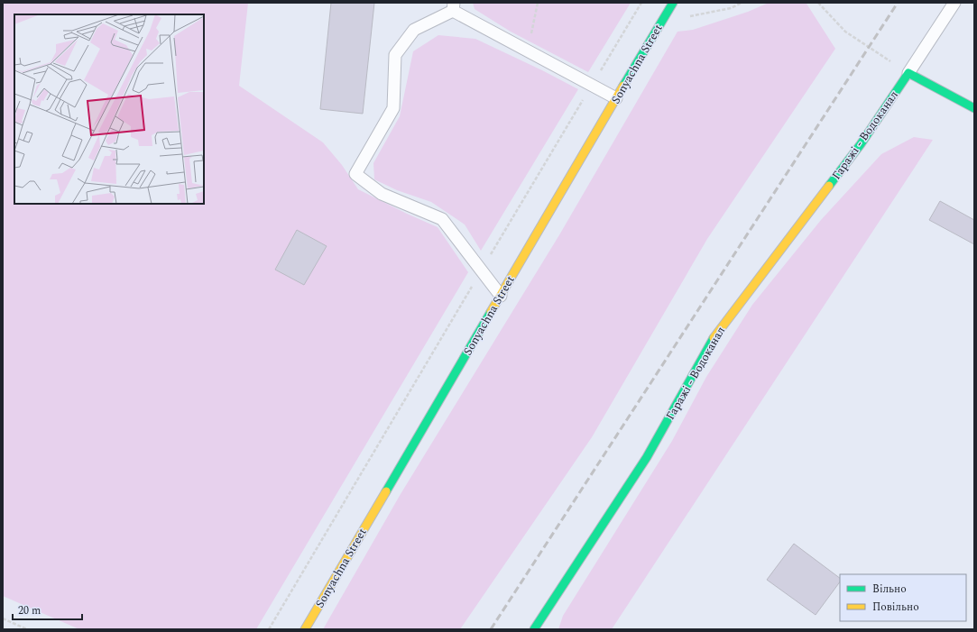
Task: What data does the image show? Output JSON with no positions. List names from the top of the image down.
{
  "streets": {
    "street": ["Sonyachna Street", "Гаражі - Водоканал"]
  },
  "legend": ["Вільно", "Повільно"],
  "scale_bar": "20 m"
}
